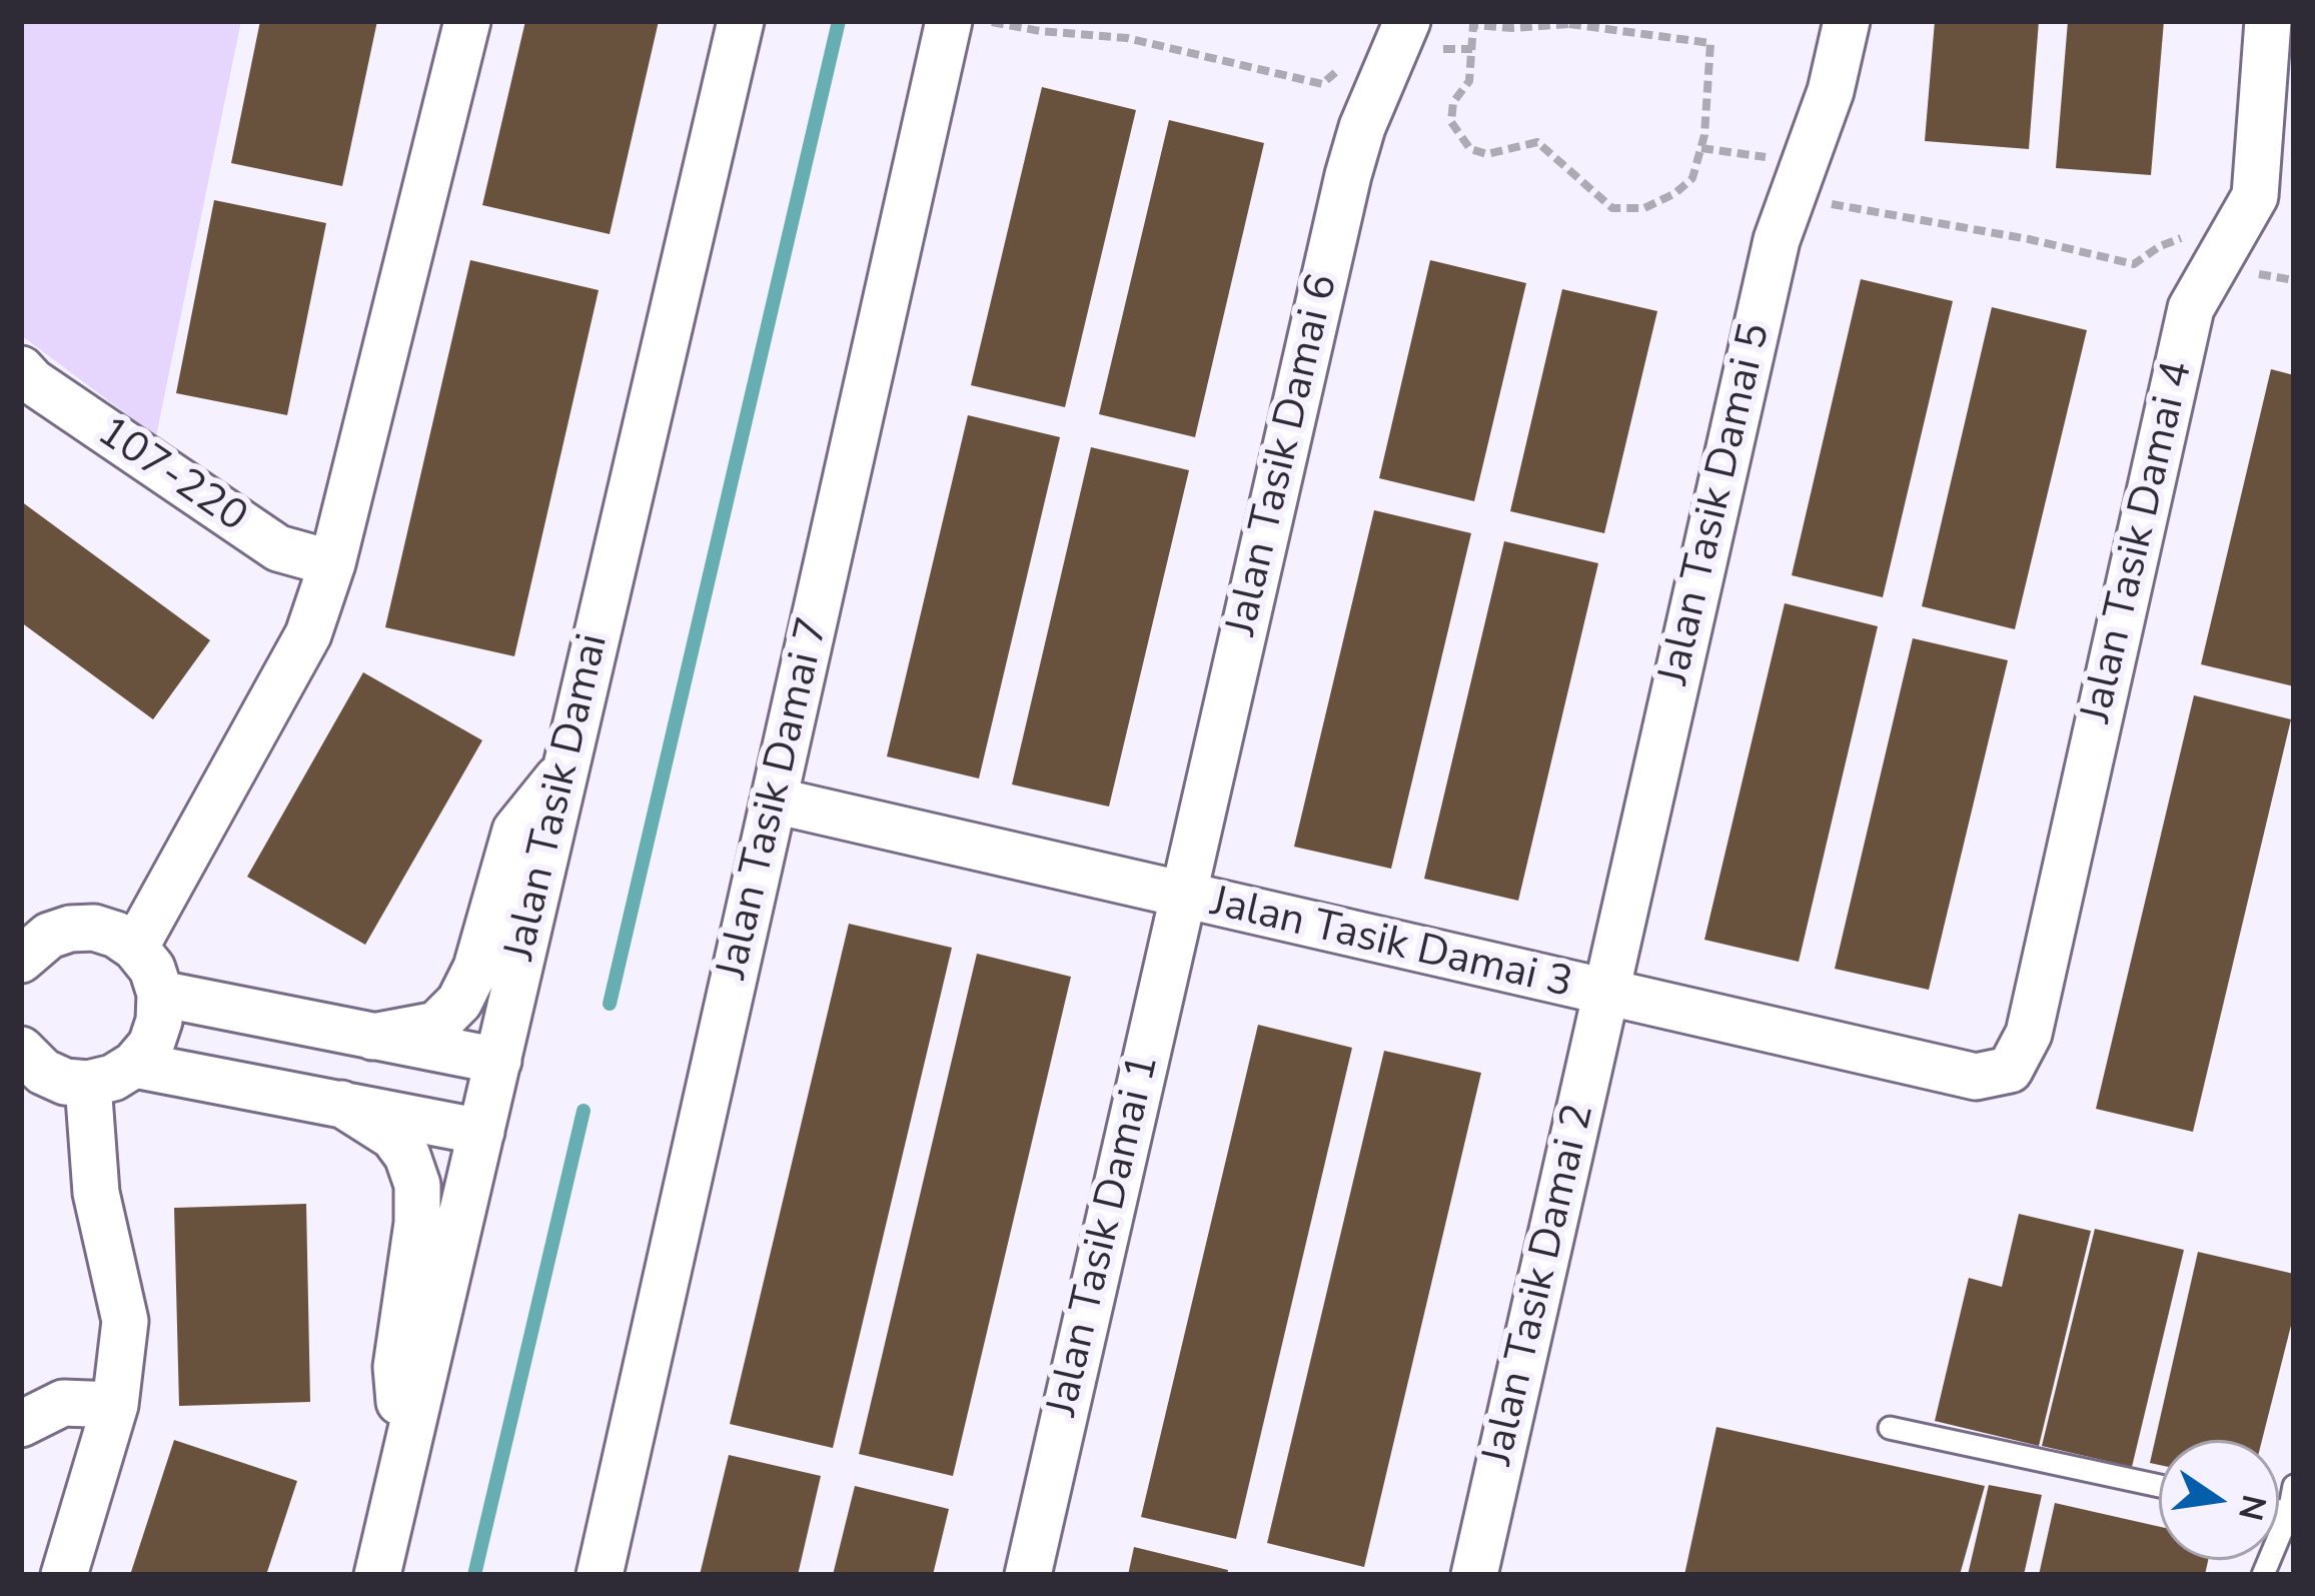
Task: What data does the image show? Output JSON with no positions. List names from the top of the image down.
{
  "streets": {
    "street": [
      "Jalan Tasik Damai 6",
      "107-220",
      "Jalan Tasik Damai 5",
      "Jalan Tasik Damai 4",
      "Jalan Tasik Damai",
      "Jalan Tasik Damai 7",
      "Jalan Tasik Damai 3",
      "Jalan Tasik Damai 1",
      "Jalan Tasik Damai 2"
    ]
  },
  "crossings": [
    ["Jalan Tasik Damai 6", "Jalan Tasik Damai 3"],
    ["Jalan Tasik Damai 6", "Jalan Tasik Damai 1"],
    ["Jalan Tasik Damai 5", "Jalan Tasik Damai 3"],
    ["Jalan Tasik Damai 5", "Jalan Tasik Damai 2"],
    ["Jalan Tasik Damai 4", "Jalan Tasik Damai 3"],
    ["Jalan Tasik Damai 7", "Jalan Tasik Damai 3"],
    ["Jalan Tasik Damai 3", "Jalan Tasik Damai 1"],
    ["Jalan Tasik Damai 3", "Jalan Tasik Damai 2"]
  ],
  "north": "right"
}
